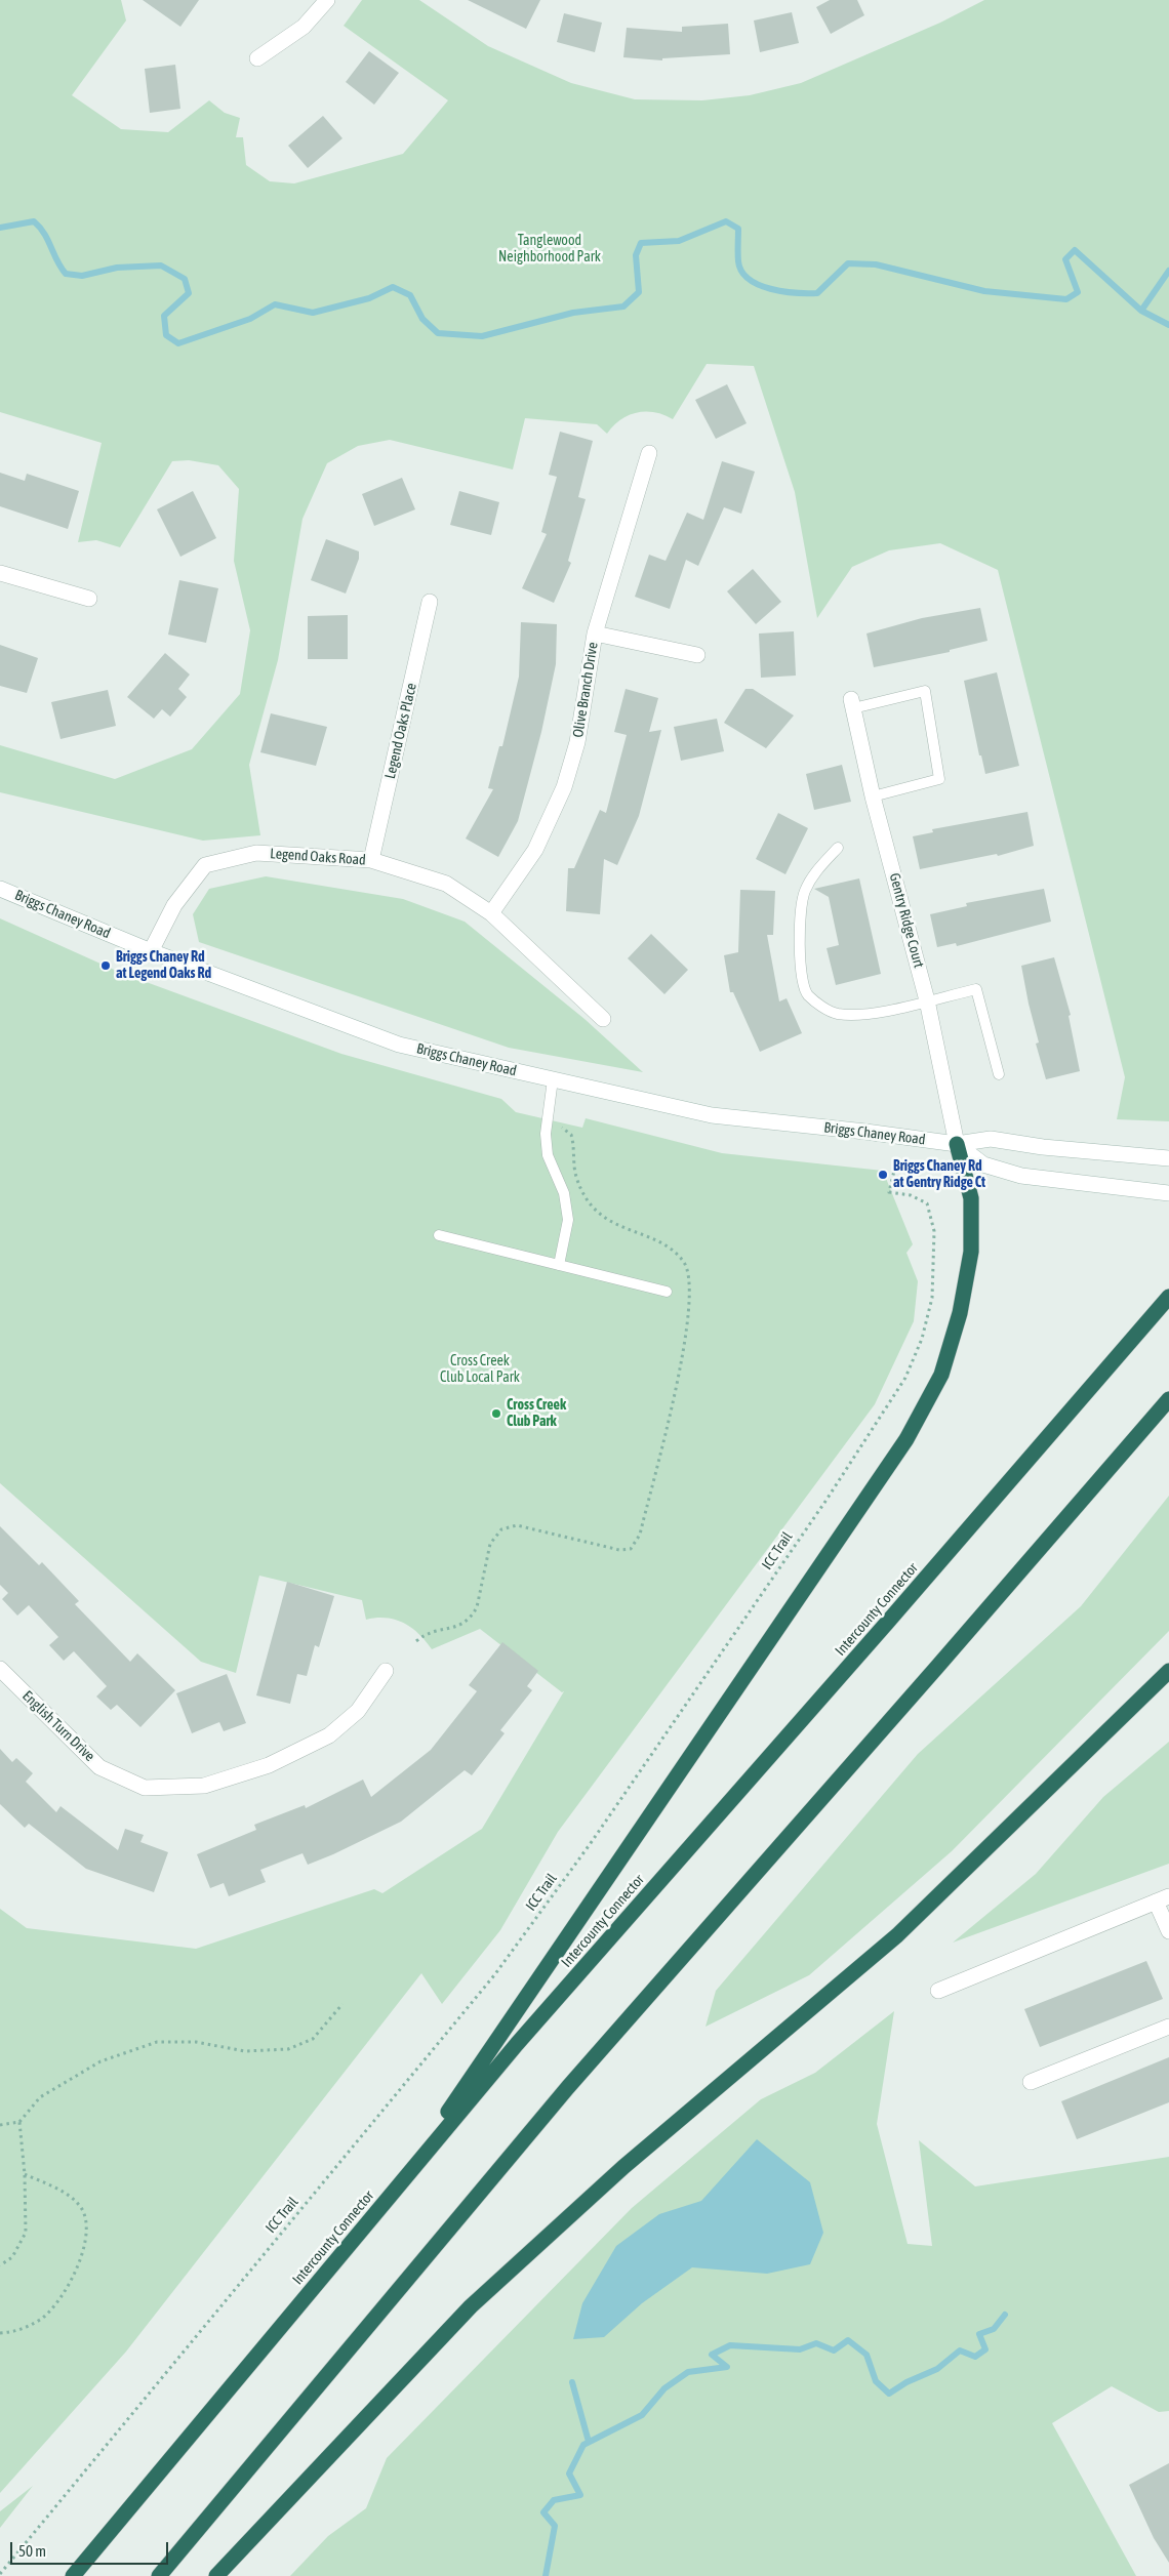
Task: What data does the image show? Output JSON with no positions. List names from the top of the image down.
{
  "streets": {
    "highway": ["Intercounty Connector"],
    "street": [
      "Olive Branch Drive",
      "Legend Oaks Place",
      "Legend Oaks Road",
      "Briggs Chaney Road",
      "Gentry Ridge Court",
      "English Turn Drive"
    ],
    "path": ["ICC Trail"]
  },
  "crossings": [
    ["Olive Branch Drive", "Legend Oaks Road"],
    ["Legend Oaks Place", "Legend Oaks Road"],
    ["Legend Oaks Road", "Briggs Chaney Road"],
    ["Briggs Chaney Road", "Gentry Ridge Court"]
  ],
  "parks": ["Tanglewood Neighborhood Park", "Cross Creek Club Local Park"],
  "places": ["Briggs Chaney Rd at Legend Oaks Rd", "Briggs Chaney Rd at Gentry Ridge Ct", "Cross Creek Club Park"],
  "scale_bar": "50 m"
}
